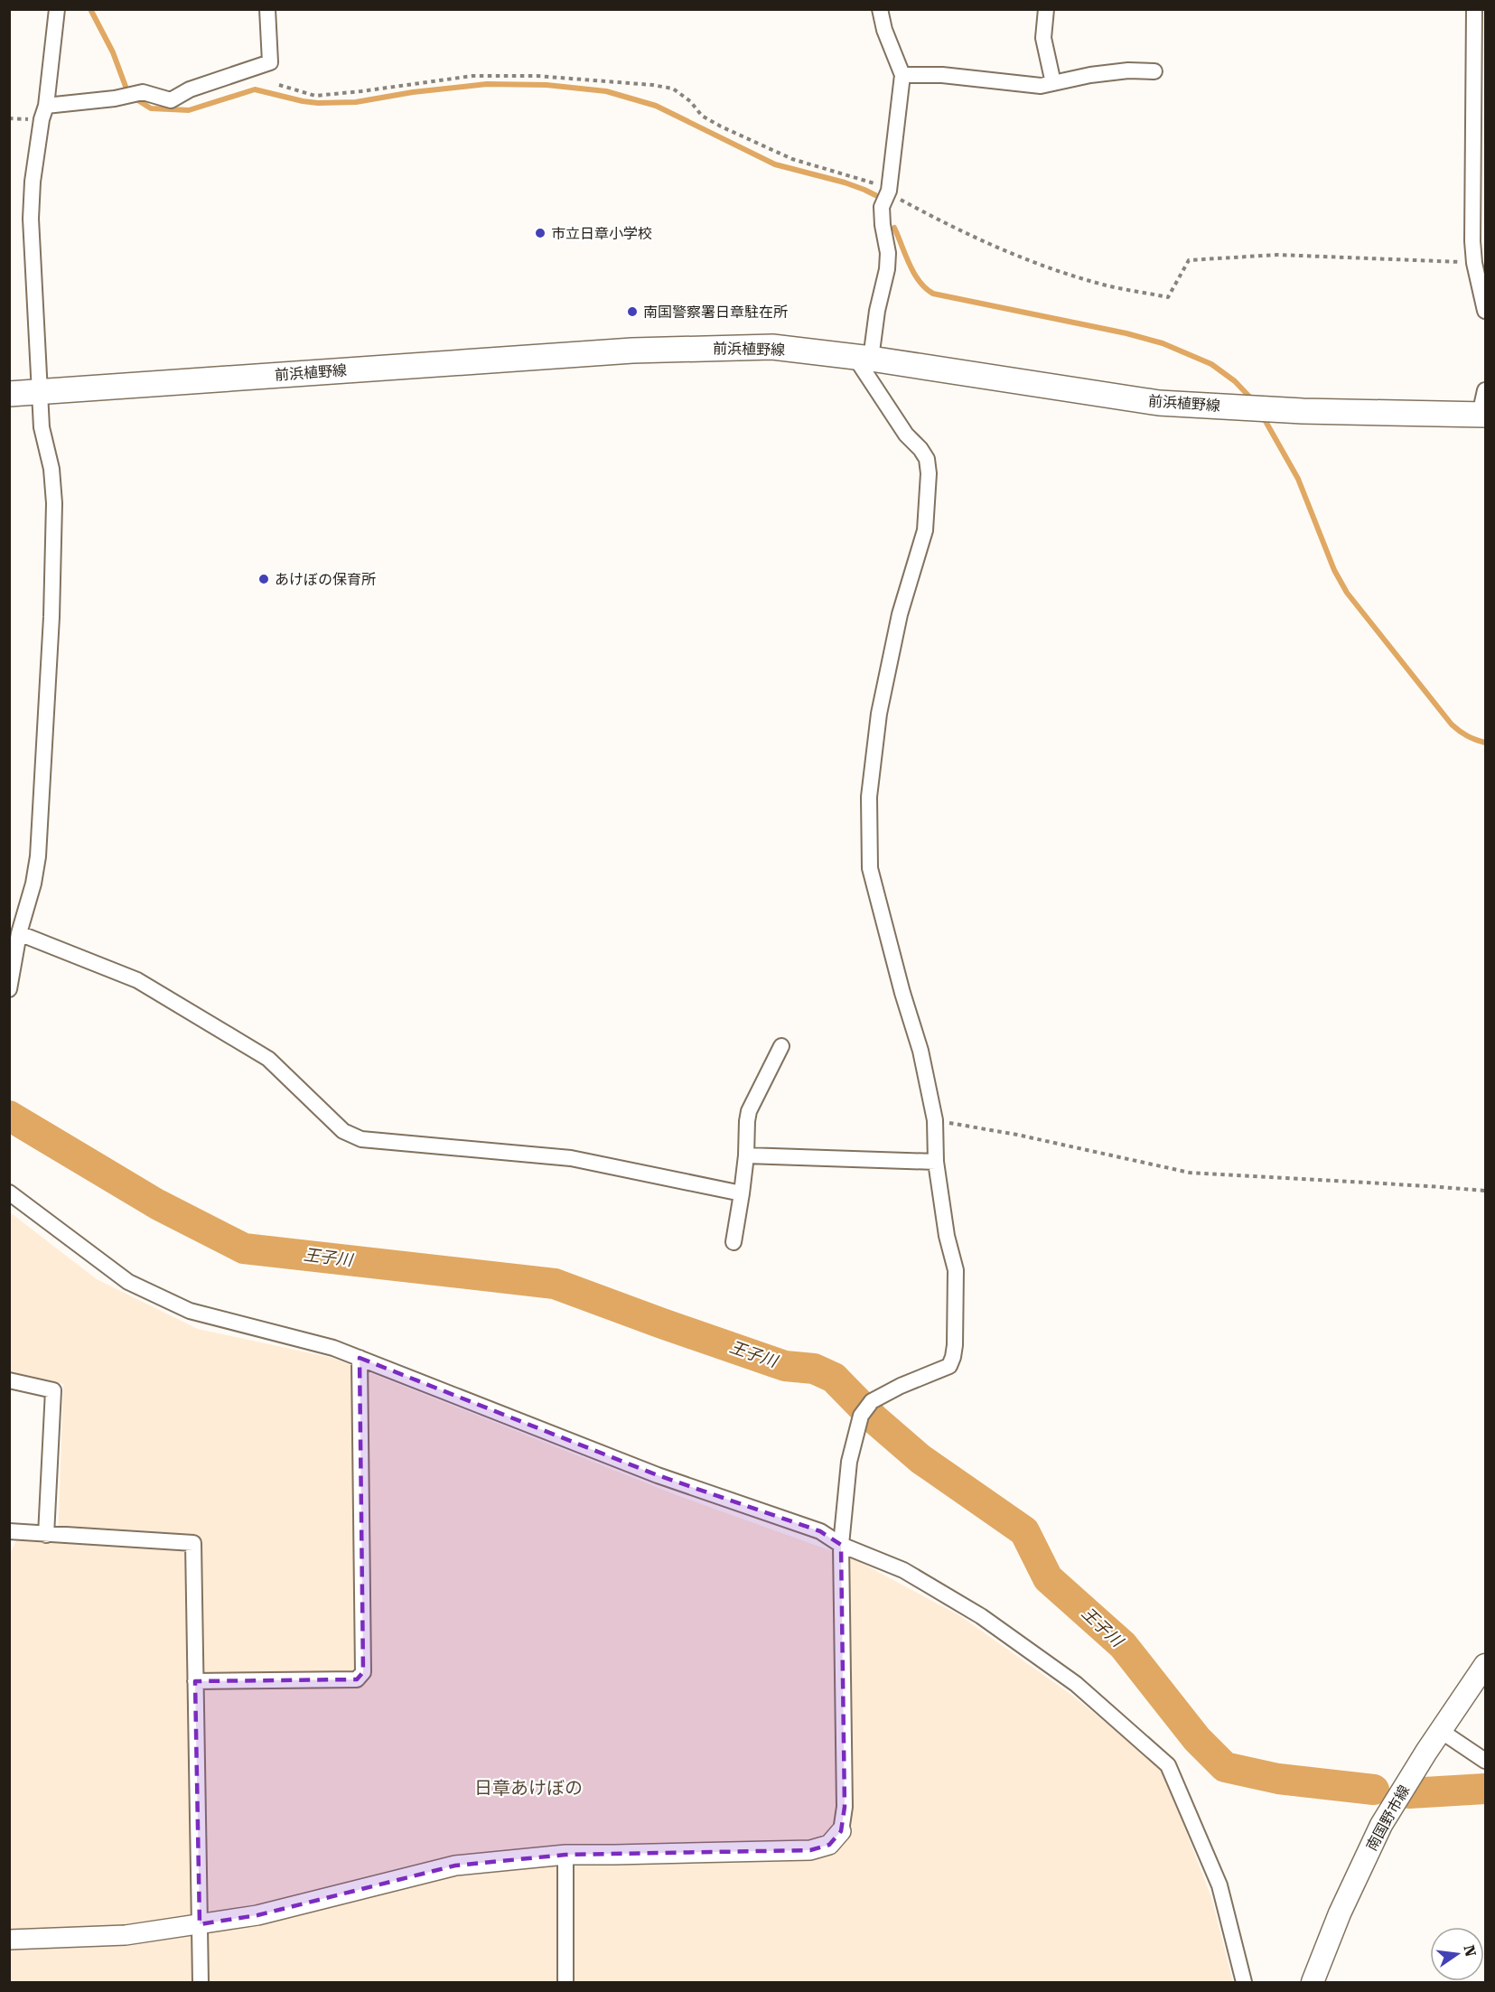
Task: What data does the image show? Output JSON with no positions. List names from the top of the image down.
{
  "streets": {
    "main road": ["前浜植野線", "南国野市線"]
  },
  "districts": ["日章あけぼの"],
  "water": ["王子川"],
  "places": ["市立日章小学校", "南国警察署日章駐在所", "あけぼの保育所"],
  "north": "right"
}
